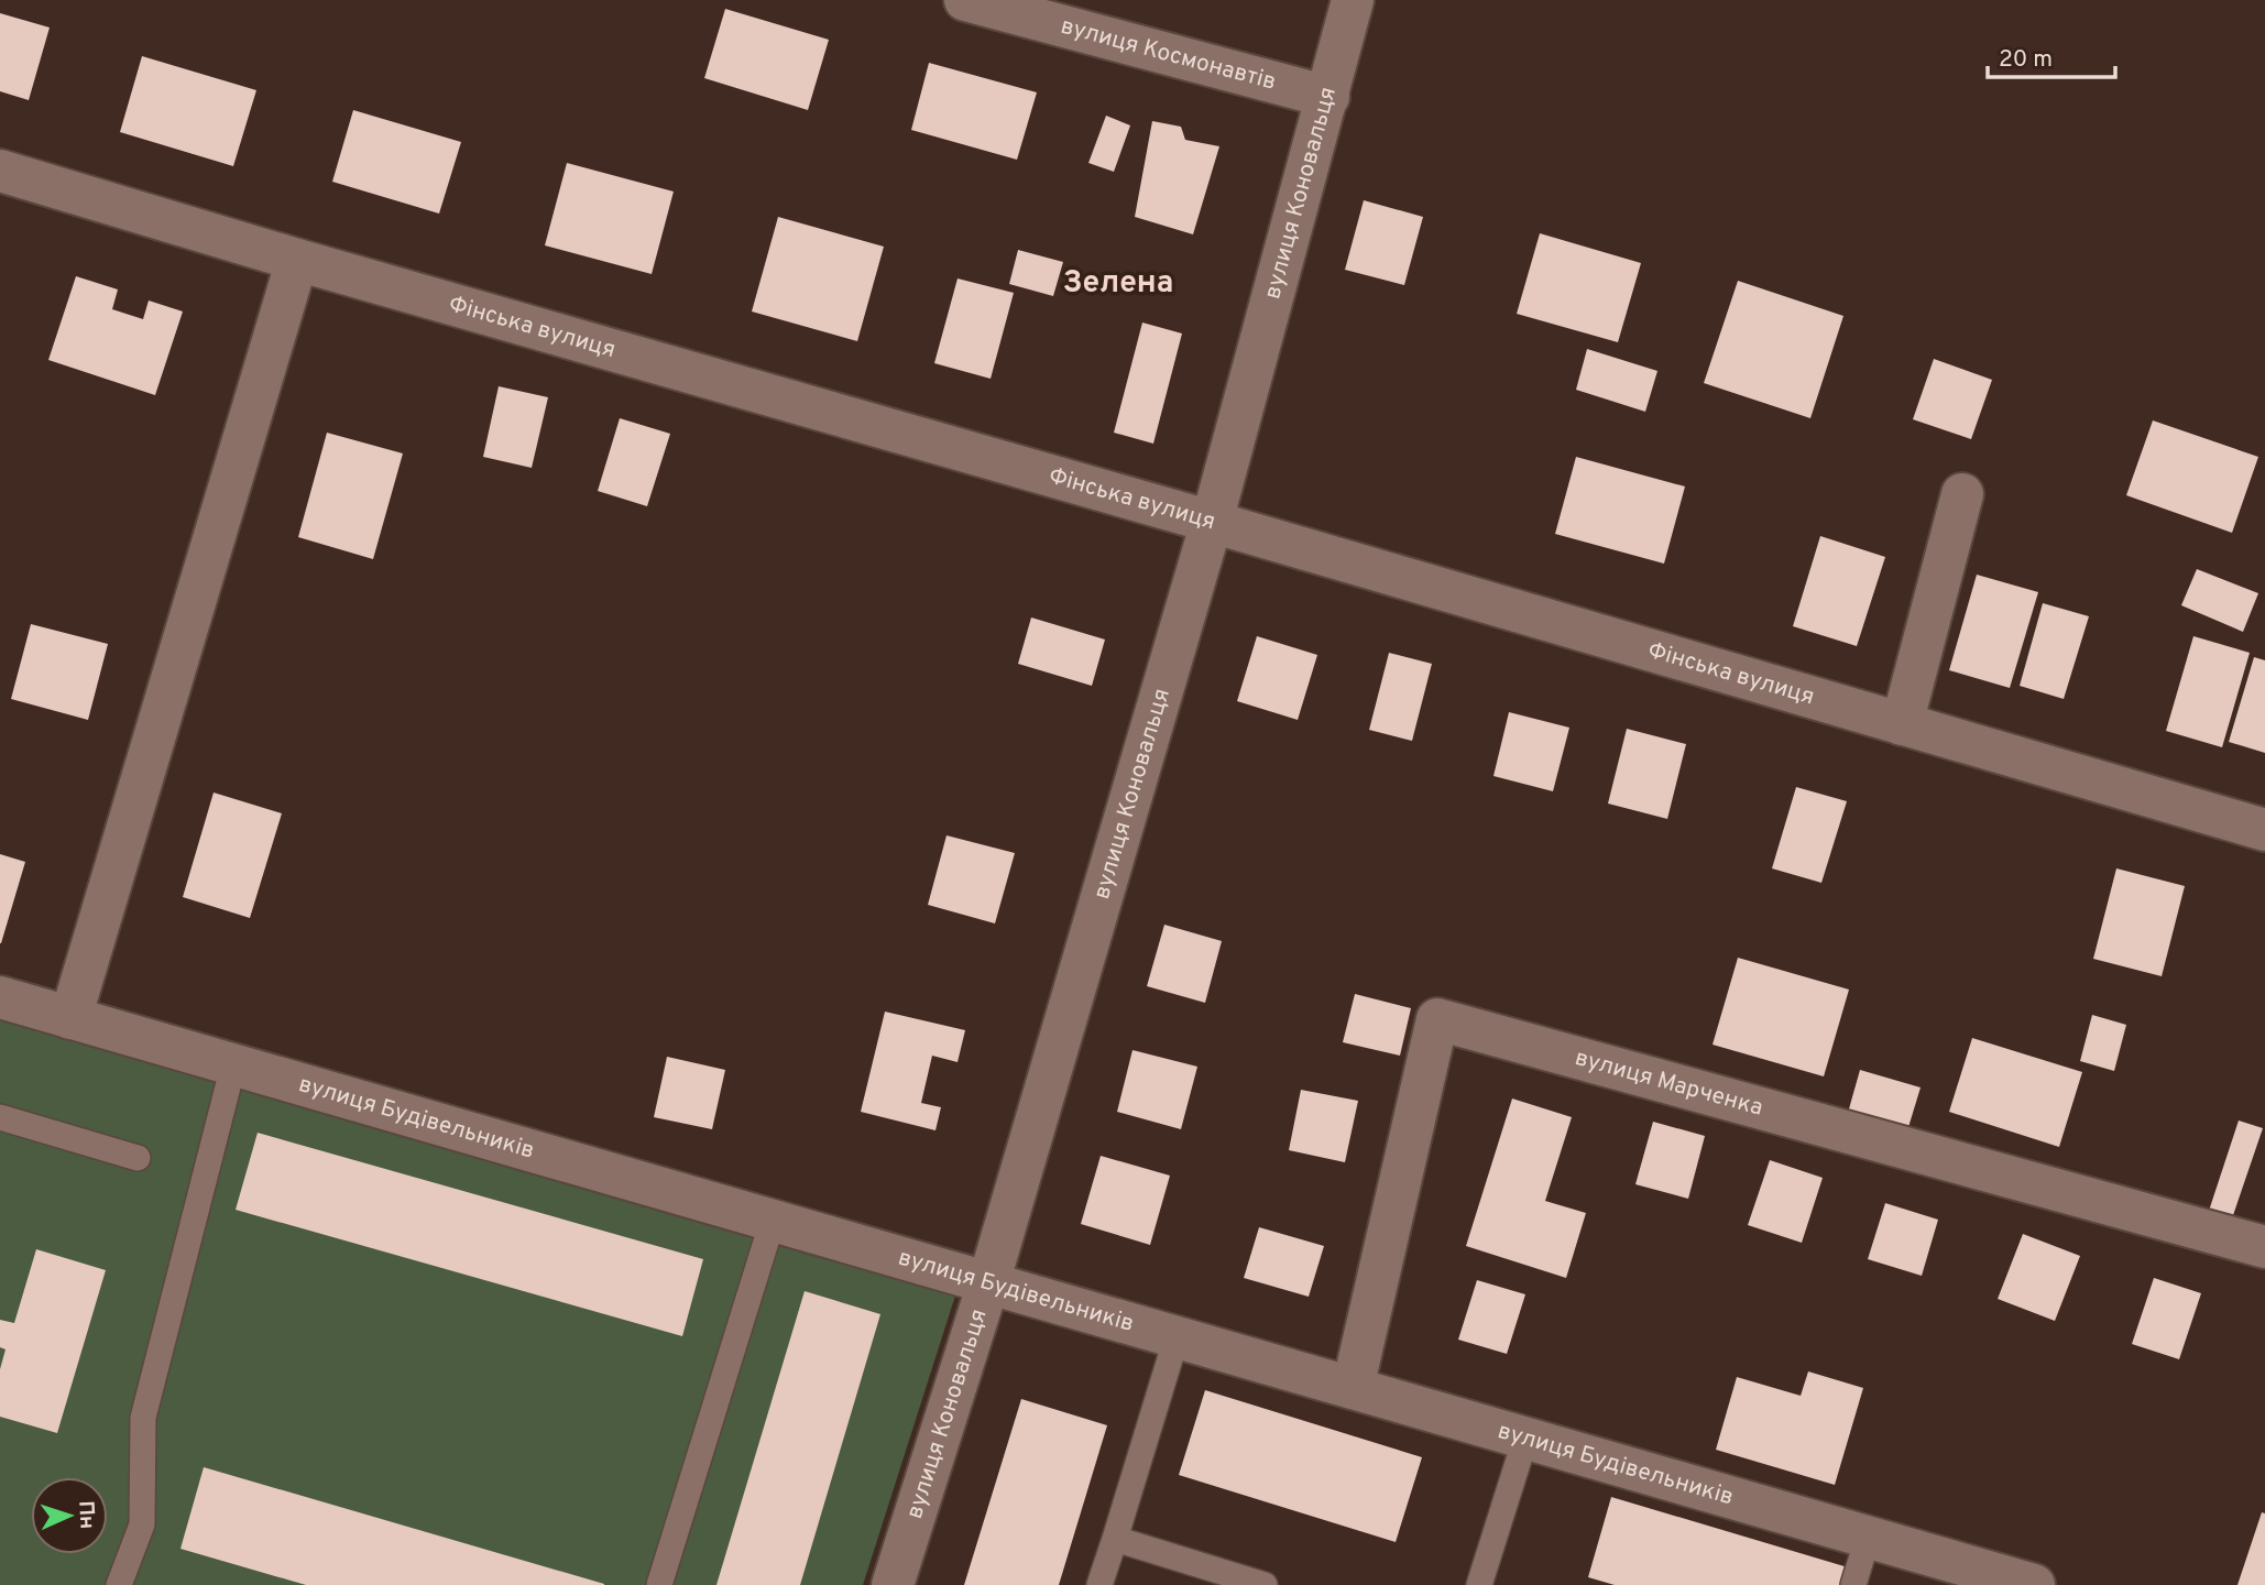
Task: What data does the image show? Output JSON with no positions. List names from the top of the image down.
{
  "streets": {
    "street": [
      "вулиця Космонавтів",
      "вулиця Коновальця",
      "Фінська вулиця",
      "вулиця Марченка",
      "вулиця Будівельників"
    ]
  },
  "crossings": [
    ["вулиця Космонавтів", "вулиця Коновальця"],
    ["вулиця Коновальця", "Фінська вулиця"],
    ["вулиця Коновальця", "вулиця Будівельників"],
    ["вулиця Марченка", "вулиця Будівельників"]
  ],
  "districts": ["Зелена"],
  "scale_bar": "20 m",
  "north": "right"
}
